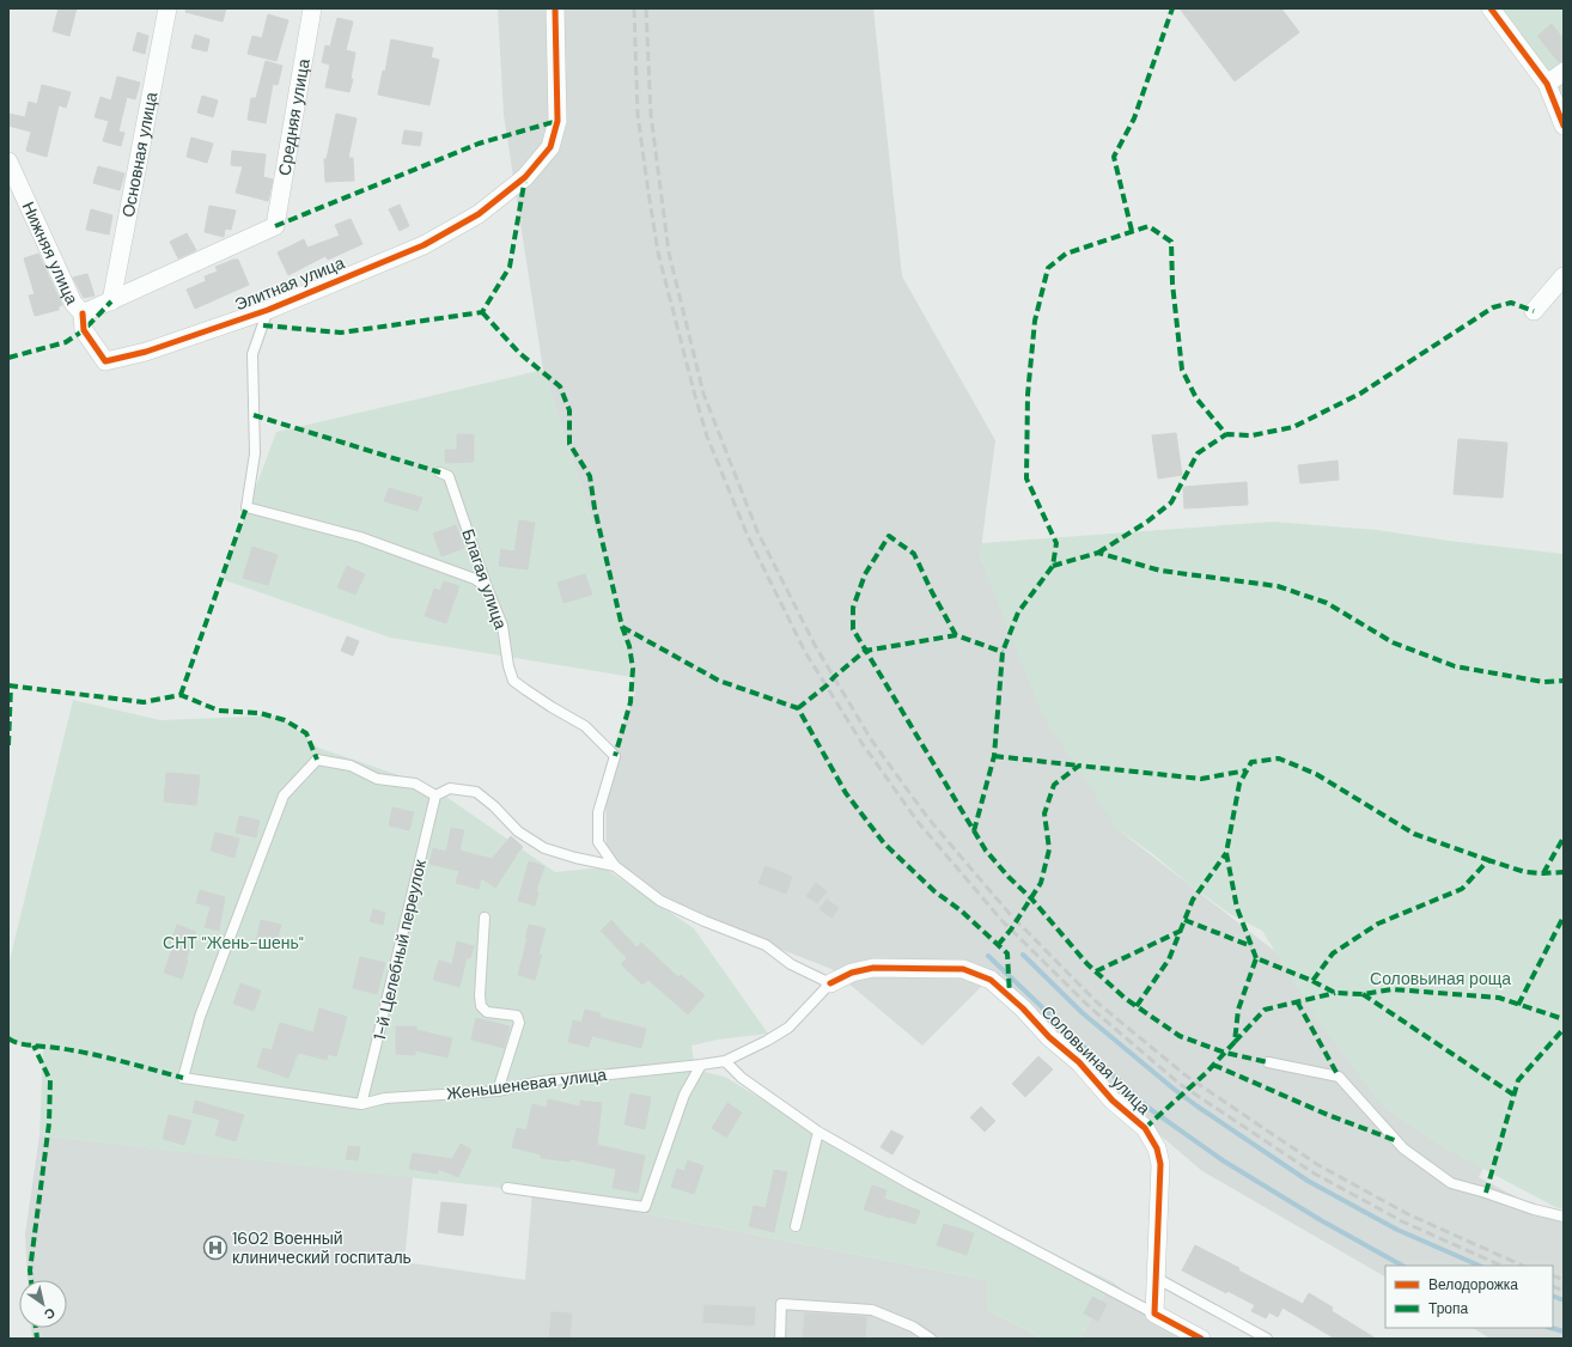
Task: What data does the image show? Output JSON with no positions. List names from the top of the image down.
{
  "streets": {
    "street": [
      "Средняя улица",
      "Основная улица",
      "Нижняя улица",
      "Элитная улица",
      "Соловьиная улица"
    ],
    "lane": ["Благая улица", "1-й Целебный переулок", "Женьшеневая улица"]
  },
  "crossings": [
    ["Средняя улица", "Нижняя улица"],
    ["Основная улица", "Нижняя улица"],
    ["Нижняя улица", "Элитная улица"],
    ["1-й Целебный переулок", "Женьшеневая улица"],
    ["Соловьиная улица", "Женьшеневая улица"]
  ],
  "parks": ["СНТ \"Жень-шень\"", "Соловьиная роща"],
  "places": {
    "hospital": ["1602 Военный клинический госпиталь"]
  },
  "legend": ["Велодорожка", "Тропа"],
  "north": "bottom right"
}
